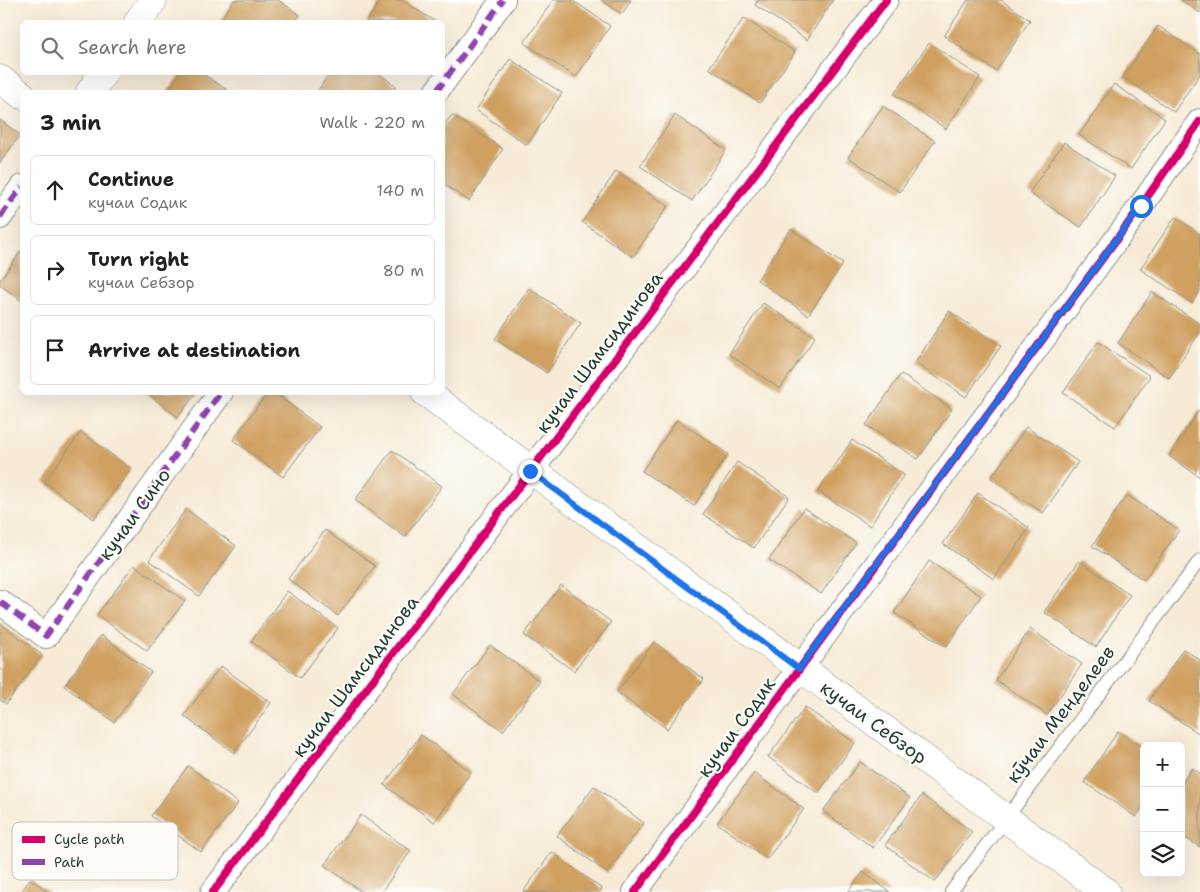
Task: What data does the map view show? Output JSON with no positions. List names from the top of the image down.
{
  "streets": {
    "main road": ["кучаи Себзор"],
    "street": ["кучаи Шамсидинова", "кучаи Сино", "кучаи Содик"],
    "lane": ["кӯчаи Менделеев"]
  },
  "crossings": [
    ["кучаи Шамсидинова", "кучаи Себзор"],
    ["кӯчаи Менделеев", "кучаи Себзор"],
    ["кучаи Себзор", "кучаи Содик"]
  ],
  "legend": ["Cycle path", "Path"],
  "page": {
    "search": "Search here",
    "heading": ["3 min", "Walk · 220 m"],
    "list": [
      ["Continue", "кучаи Содик", "140 m"],
      ["Turn right", "кучаи Себзор", "80 m"],
      "Arrive at destination"
    ],
    "map_buttons": ["+", "−"]
  }
}
